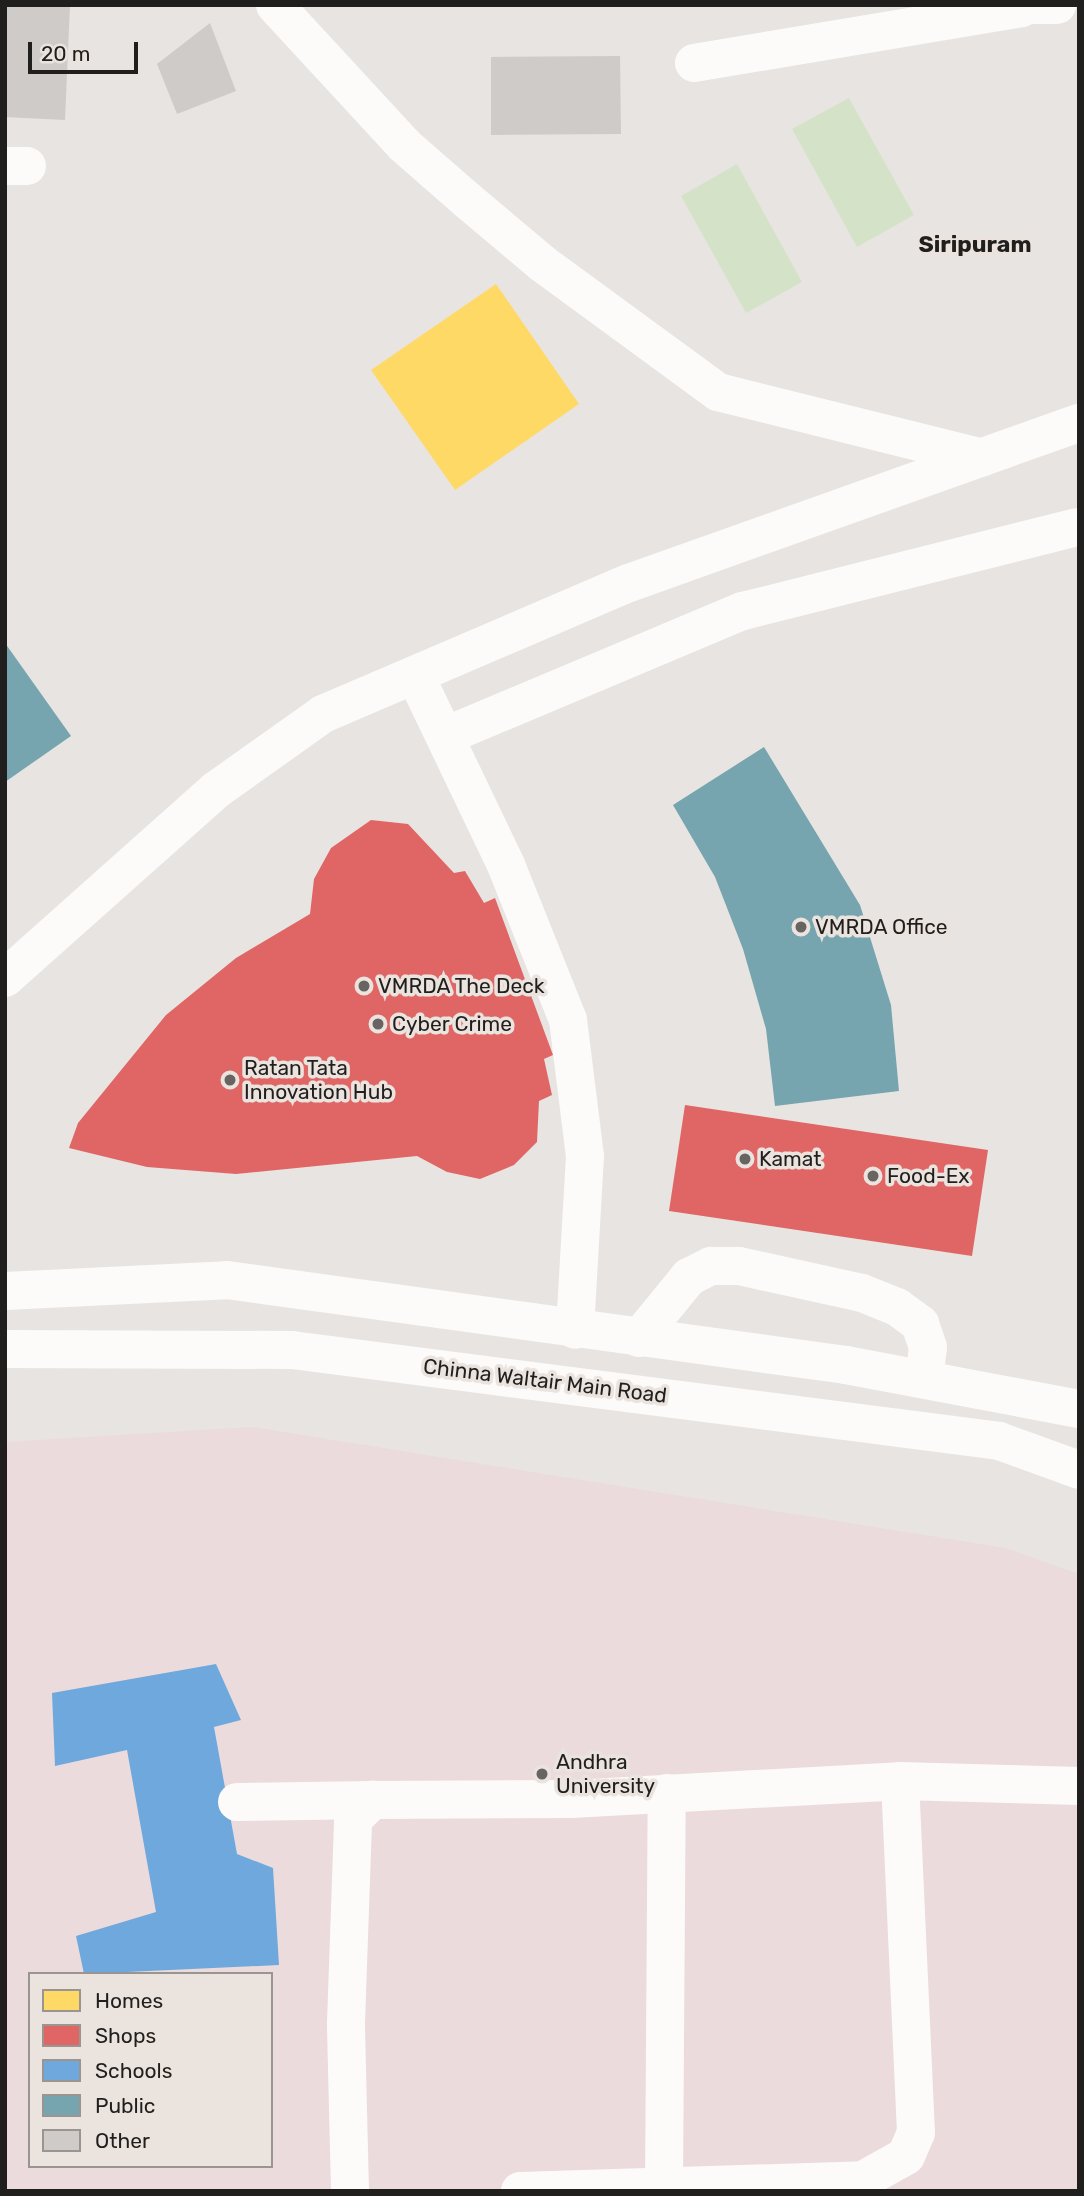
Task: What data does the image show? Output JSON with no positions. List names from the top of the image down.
{
  "streets": {
    "street": ["Chinna Waltair Main Road"]
  },
  "districts": ["Siripuram"],
  "places": [
    "VMRDA Office",
    "VMRDA The Deck",
    "Cyber Crime",
    "Ratan Tata Innovation Hub",
    "Kamat",
    "Food-Ex",
    "Andhra University"
  ],
  "legend": [
    "Homes",
    "Shops",
    "Schools",
    "Public",
    "Other"
  ],
  "scale_bar": "20 m"
}
